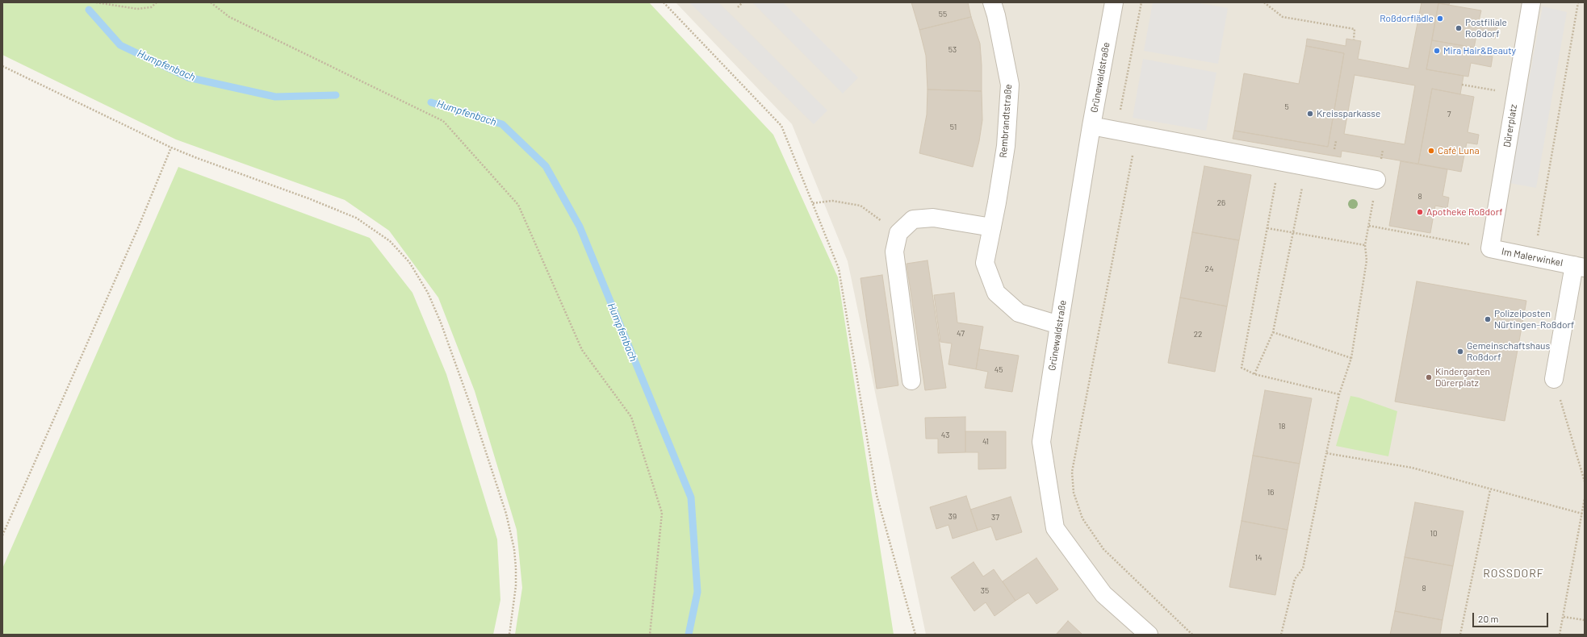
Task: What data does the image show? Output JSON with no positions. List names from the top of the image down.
{
  "streets": {
    "street": [
      "Grünewaldstraße",
      "Rembrandtstraße",
      "Dürerplatz",
      "Im Malerwinkel"
    ]
  },
  "crossings": [
    ["Grünewaldstraße", "Rembrandtstraße"],
    ["Dürerplatz", "Im Malerwinkel"]
  ],
  "districts": ["ROSSDORF"],
  "water": ["Humpfenbach"],
  "places": [
    "Roßdorflädle",
    "Postfiliale Roßdorf",
    "Mira Hair&Beauty",
    "Kreissparkasse",
    "Café Luna",
    "Apotheke Roßdorf",
    "Polizeiposten Nürtingen-Roßdorf",
    "Gemeinschaftshaus Roßdorf",
    "Kindergarten Dürerplatz"
  ],
  "house_numbers": [
    "55",
    "53",
    "5",
    "7",
    "51",
    "8",
    "26",
    "24",
    "47",
    "22",
    "45",
    "18",
    "43",
    "41",
    "16",
    "39",
    "37",
    "10",
    "14",
    "8",
    "35"
  ],
  "scale_bar": "20 m"
}
